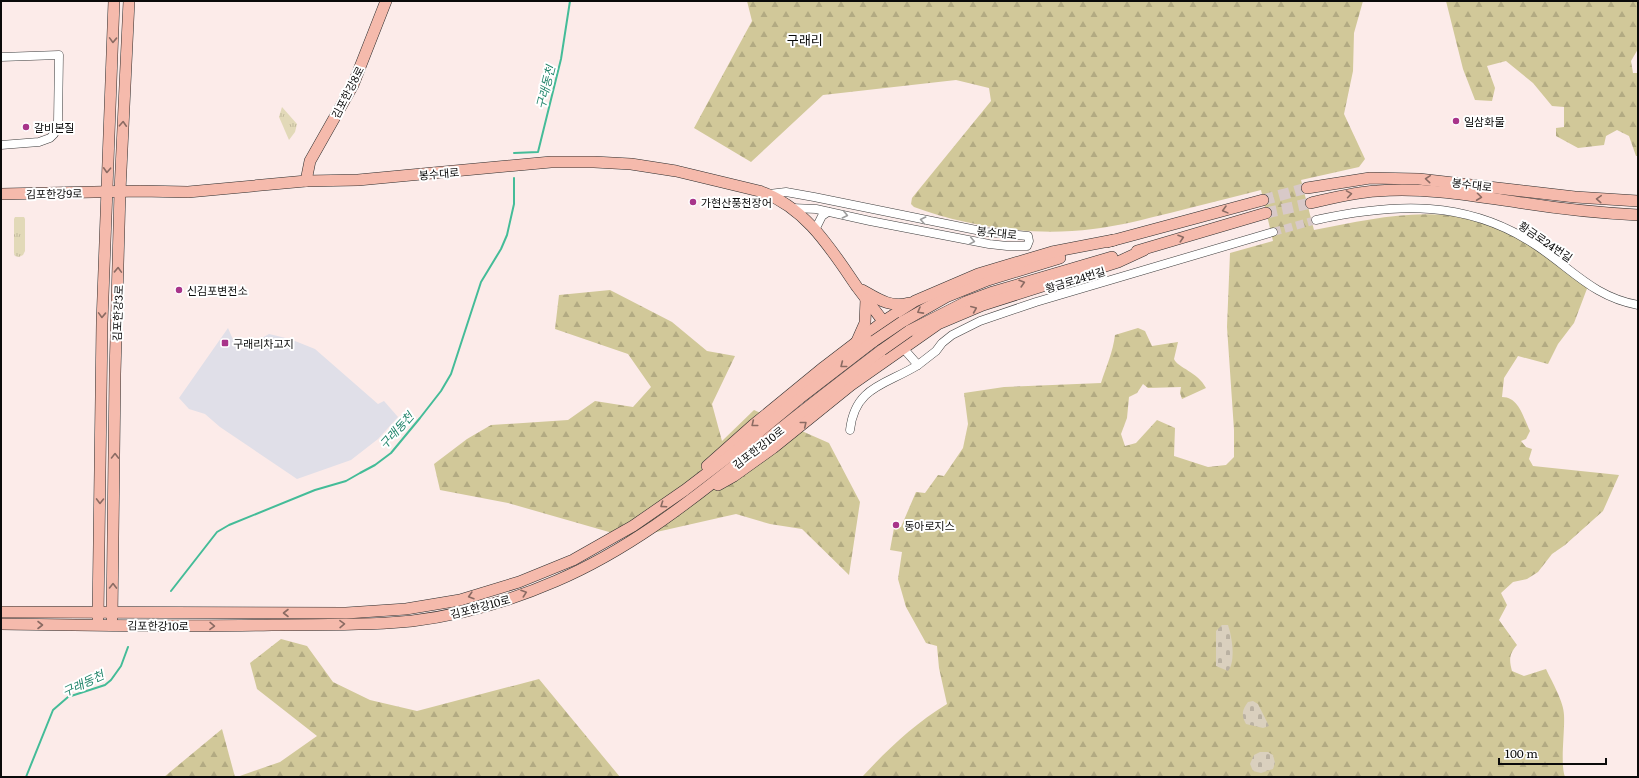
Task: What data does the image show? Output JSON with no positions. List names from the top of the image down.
{
  "streets": {
    "street": [
      "김포한강8로",
      "봉수대로",
      "김포한강9로",
      "황금로24번길",
      "김포한강3로",
      "김포한강10로"
    ]
  },
  "crossings": [
    ["김포한강8로", "봉수대로"],
    ["봉수대로", "김포한강9로"],
    ["봉수대로", "김포한강3로"],
    ["김포한강9로", "김포한강3로"],
    ["김포한강3로", "김포한강10로"]
  ],
  "districts": ["구래리"],
  "water": ["구래동천"],
  "places": {
    "other": [
      "일삼화물",
      "갈비본질",
      "가현산풍천장어",
      "신김포변전소",
      "동아로지스"
    ],
    "transit": ["구래리차고지"]
  },
  "scale_bar": "100 m"
}
